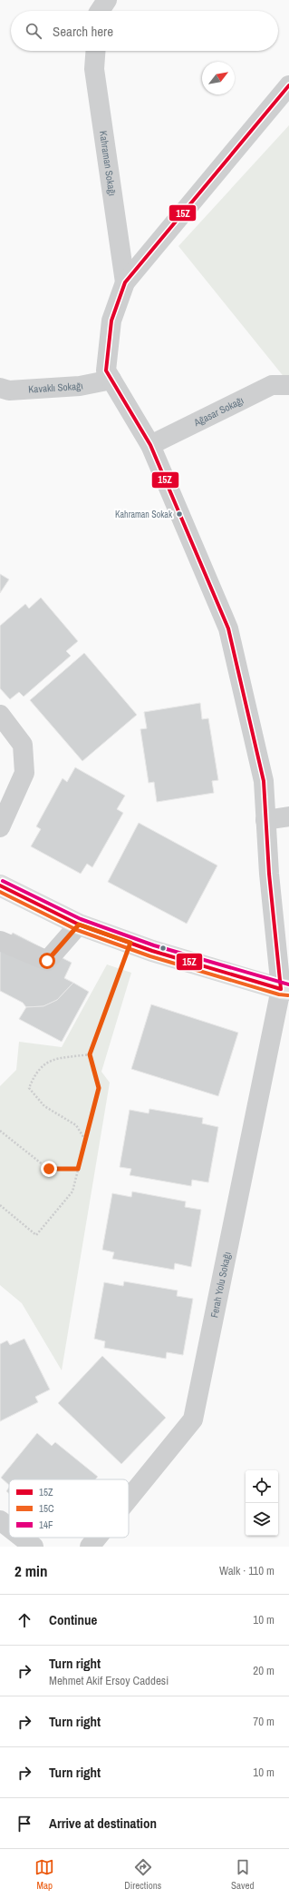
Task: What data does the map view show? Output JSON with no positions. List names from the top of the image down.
{
  "streets": {
    "street": [
      "Kahraman Sokağı",
      "Kavaklı Sokağı",
      "Ağasar Sokağı",
      "Ferah Yolu Sokağı"
    ]
  },
  "crossings": [
    ["Kahraman Sokağı", "Ferah Yolu Sokağı"],
    ["Kavaklı Sokağı", "Ferah Yolu Sokağı"],
    ["Ağasar Sokağı", "Ferah Yolu Sokağı"]
  ],
  "places": ["Kahraman Sokak"],
  "lines": ["transit line 15Z", "transit line 14F", "transit line 15C"],
  "legend": ["15Z", "15C", "14F"],
  "north": "top right",
  "page": {
    "search": "Search here",
    "heading": ["2 min", "Walk · 110 m"],
    "list": [
      ["Continue", "10 m"],
      ["Turn right", "Mehmet Akif Ersoy Caddesi", "20 m"],
      ["Turn right", "70 m"],
      ["Turn right", "10 m"],
      "Arrive at destination"
    ],
    "nav": ["Map", "Directions", "Saved"]
  }
}
